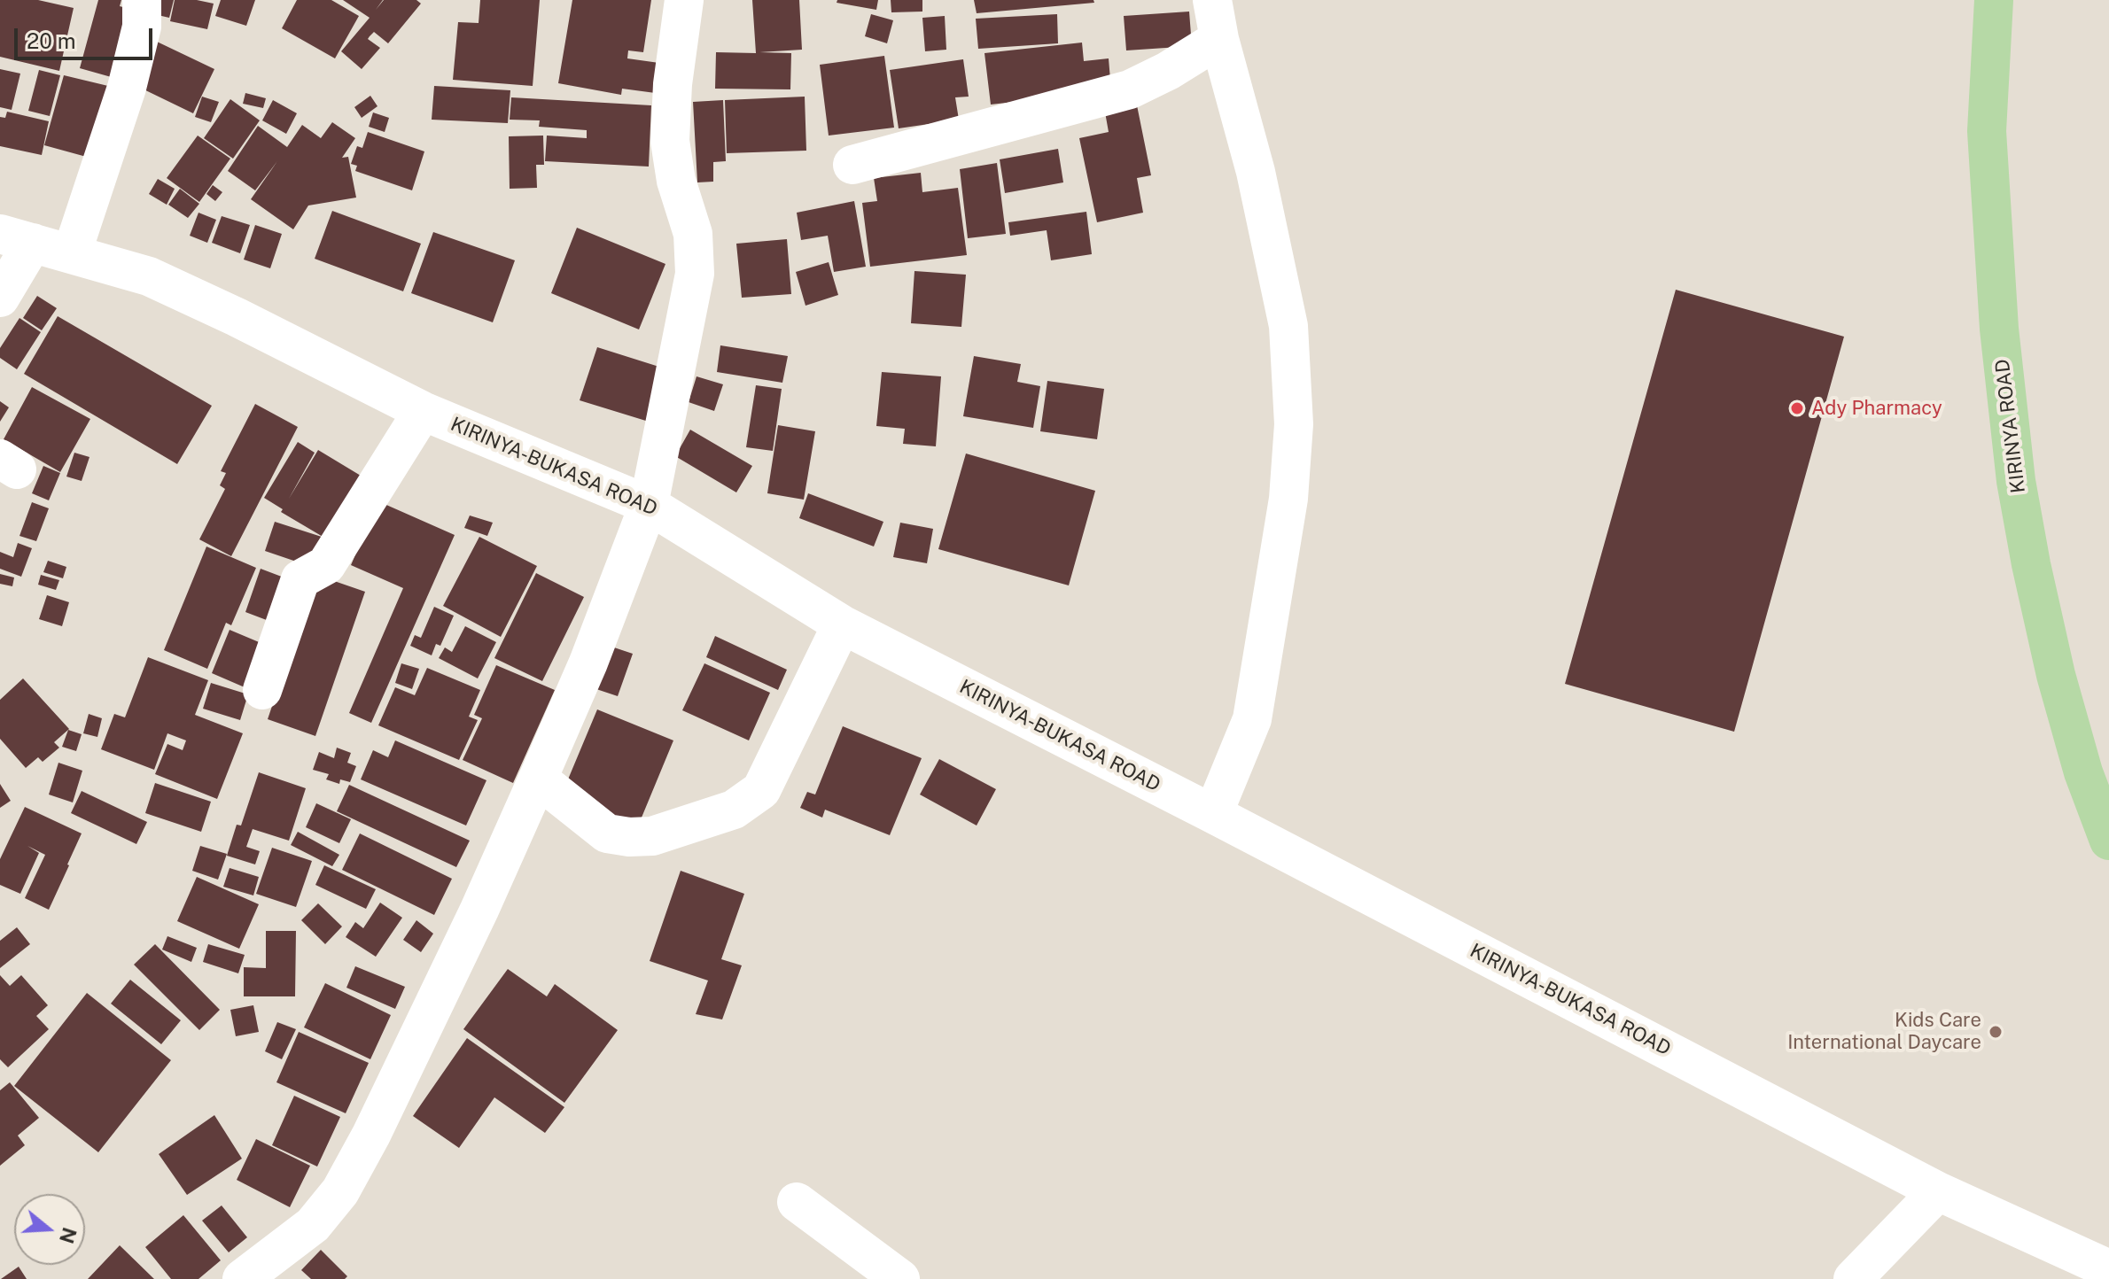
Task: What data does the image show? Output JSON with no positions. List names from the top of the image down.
{
  "streets": {
    "main road": ["KIRINYA ROAD"],
    "street": ["KIRINYA-BUKASA ROAD"]
  },
  "places": ["Ady Pharmacy", "Kids Care International Daycare"],
  "scale_bar": "20 m",
  "north": "right"
}
